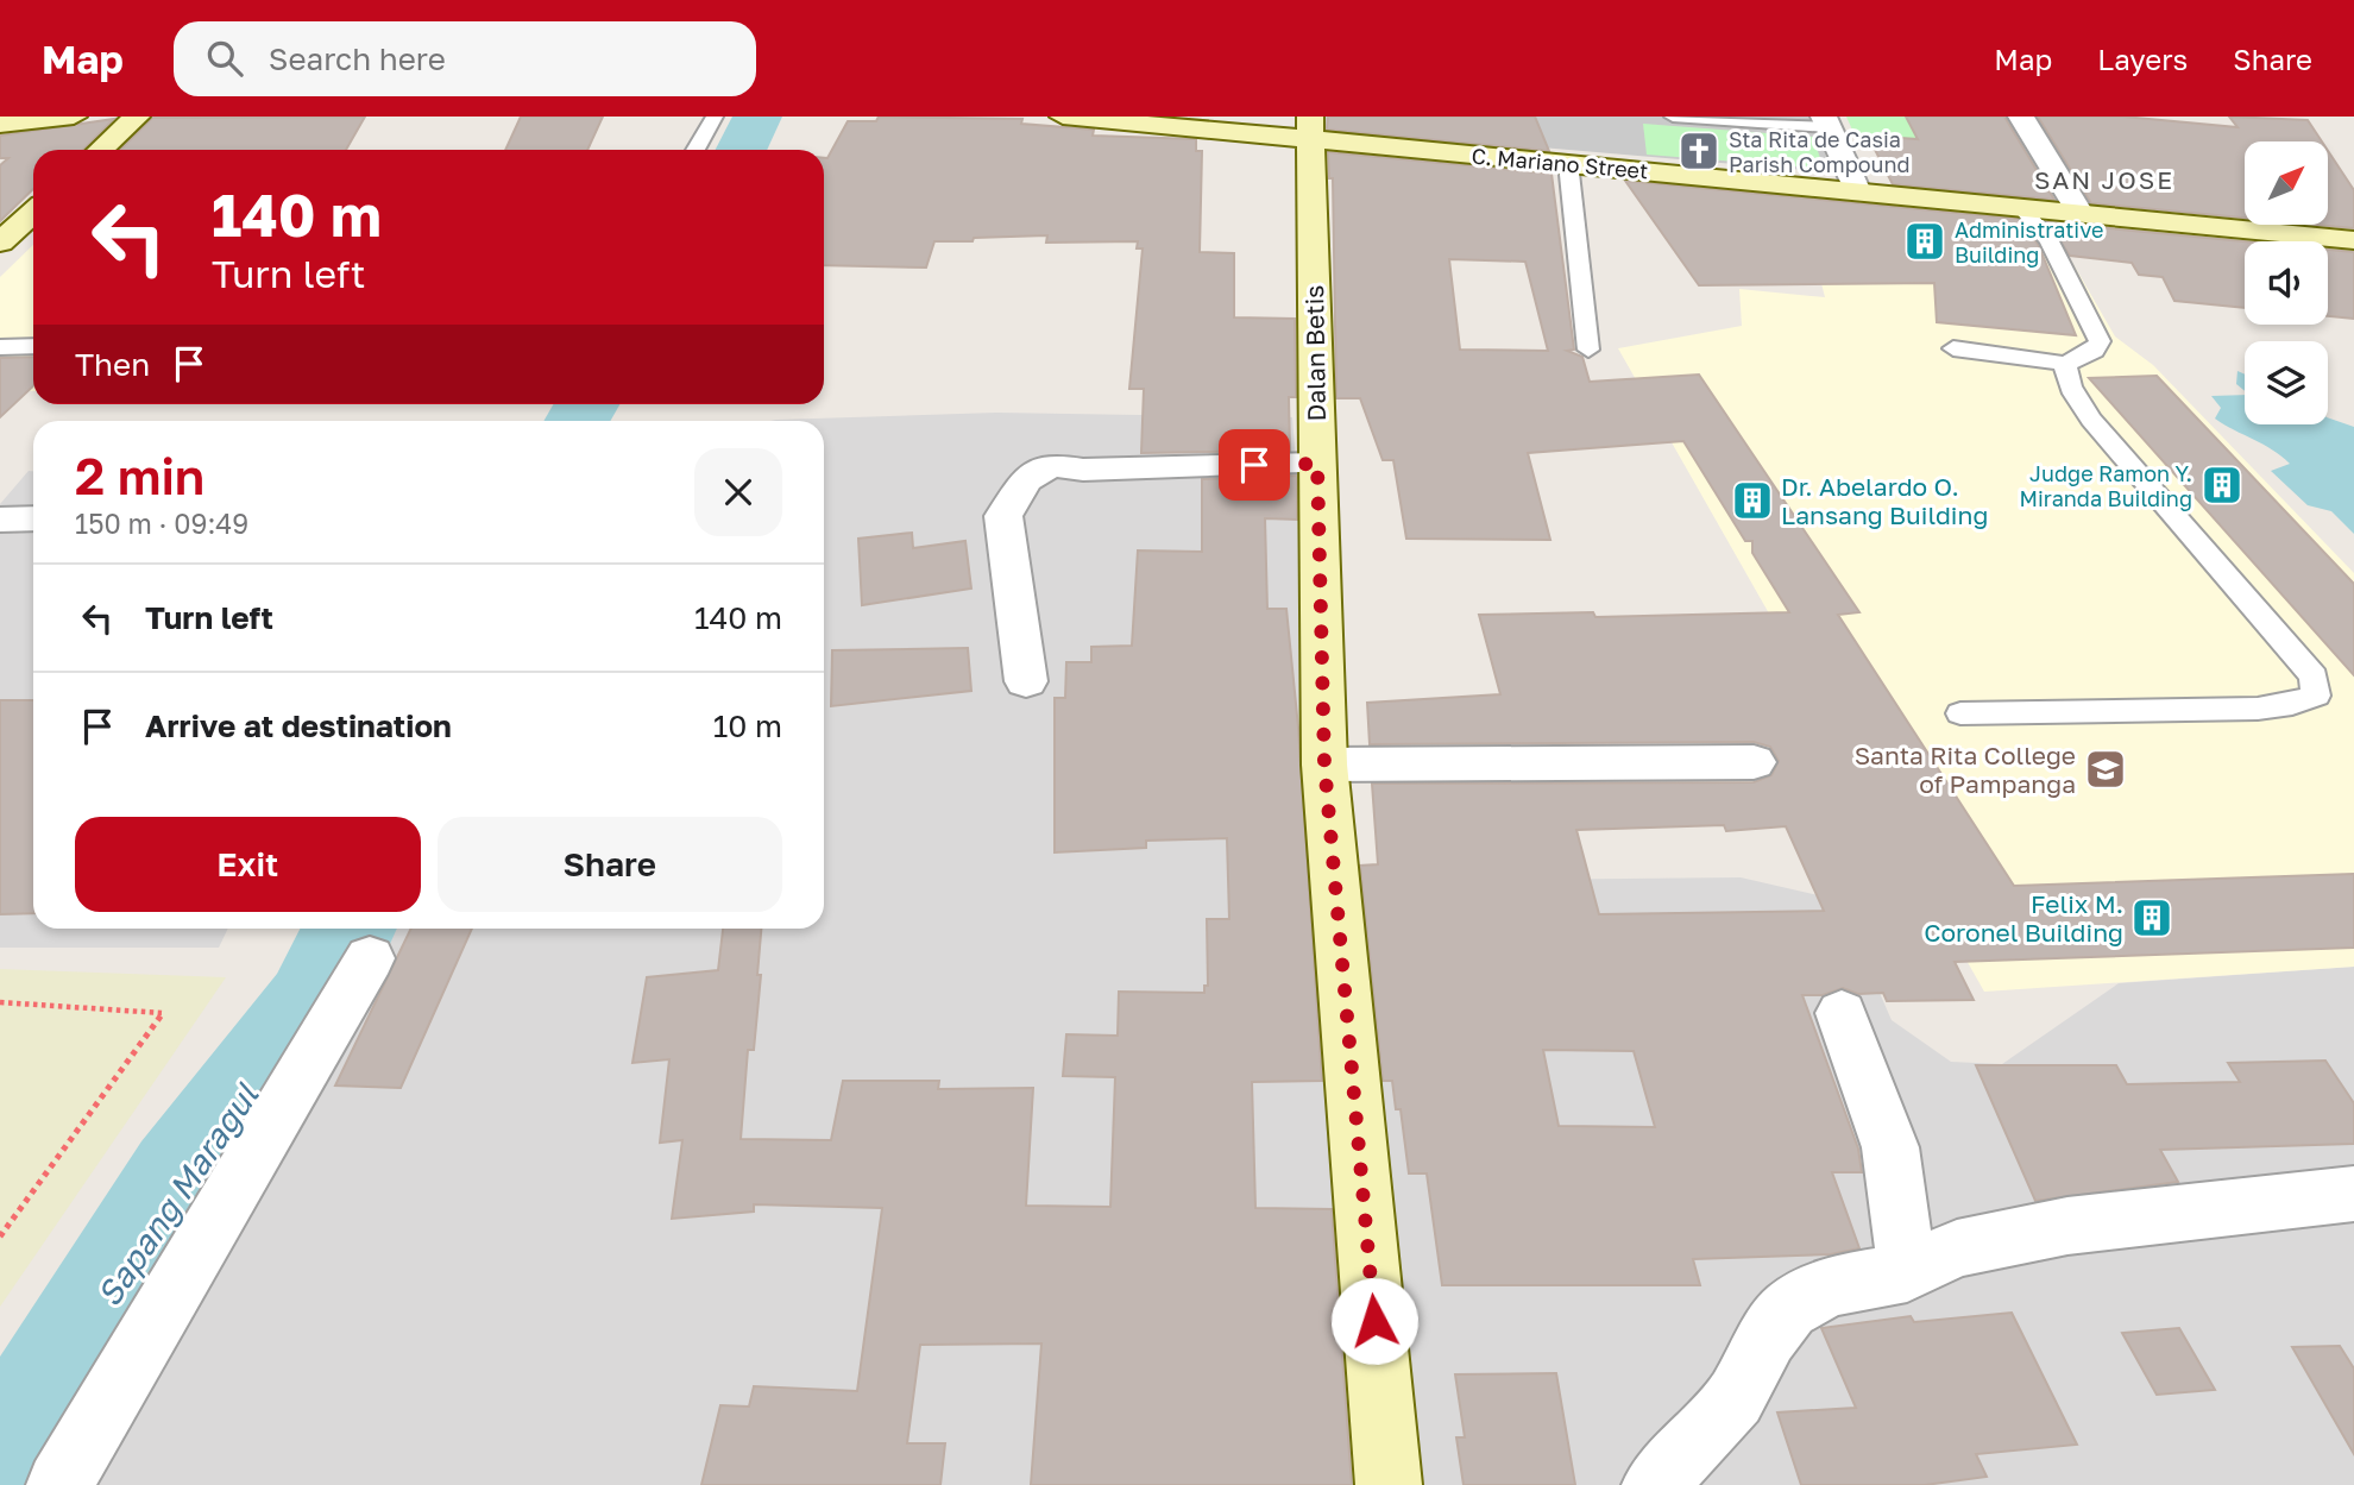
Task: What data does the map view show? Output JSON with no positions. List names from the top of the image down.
{
  "streets": {
    "street": ["C. Mariano Street", "Dalan Betis"]
  },
  "crossings": [
    ["C. Mariano Street", "Dalan Betis"]
  ],
  "districts": ["SAN JOSE"],
  "water": ["Sapang Maragul"],
  "places": {
    "church": ["Sta Rita de Casia Parish Compound"],
    "building": [
      "Administrative Building",
      "Judge Ramon Y. Miranda Building",
      "Dr. Abelardo O. Lansang Building",
      "Felix M. Coronel Building"
    ],
    "school or university": ["Santa Rita College of Pampanga"]
  },
  "north": "top right",
  "page": {
    "header": "Map",
    "search": "Search here",
    "nav": ["Map", "Layers", "Share"],
    "turn": ["140 m", "Turn left"],
    "then": "Then",
    "heading": ["2 min", "150 m · 09:49"],
    "list": [
      {
        "name": "Turn left",
        "value": "140 m"
      },
      {
        "name": "Arrive at destination",
        "value": "10 m"
      }
    ],
    "buttons": ["Exit", "Share"]
  }
}
